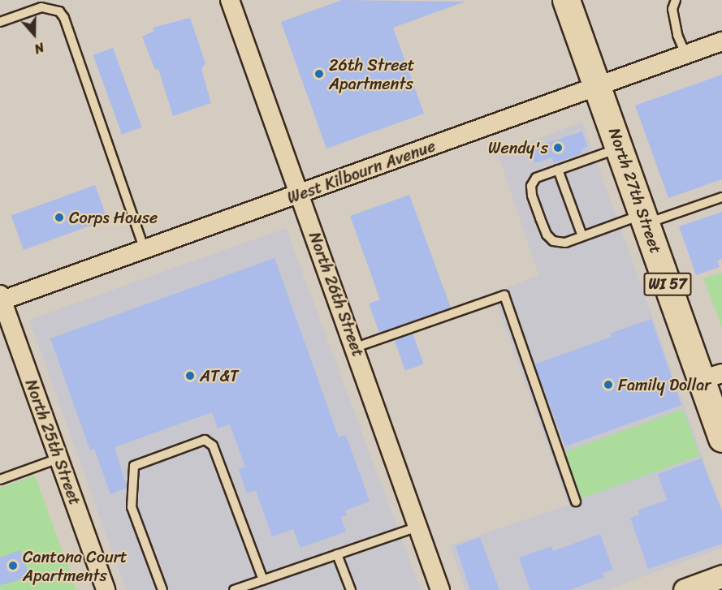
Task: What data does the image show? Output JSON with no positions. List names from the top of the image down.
{
  "streets": {
    "main road": ["North 27th Street", "WI 57"],
    "street": ["West Kilbourn Avenue", "North 26th Street", "North 25th Street"]
  },
  "crossings": [
    ["West Kilbourn Avenue", "North 27th Street"],
    ["West Kilbourn Avenue", "North 26th Street"],
    ["West Kilbourn Avenue", "North 25th Street"]
  ],
  "places": [
    "26th Street Apartments",
    "Wendy's",
    "Corps House",
    "AT&T",
    "Family Dollar",
    "Cantona Court Apartments"
  ],
  "north": "bottom"
}
